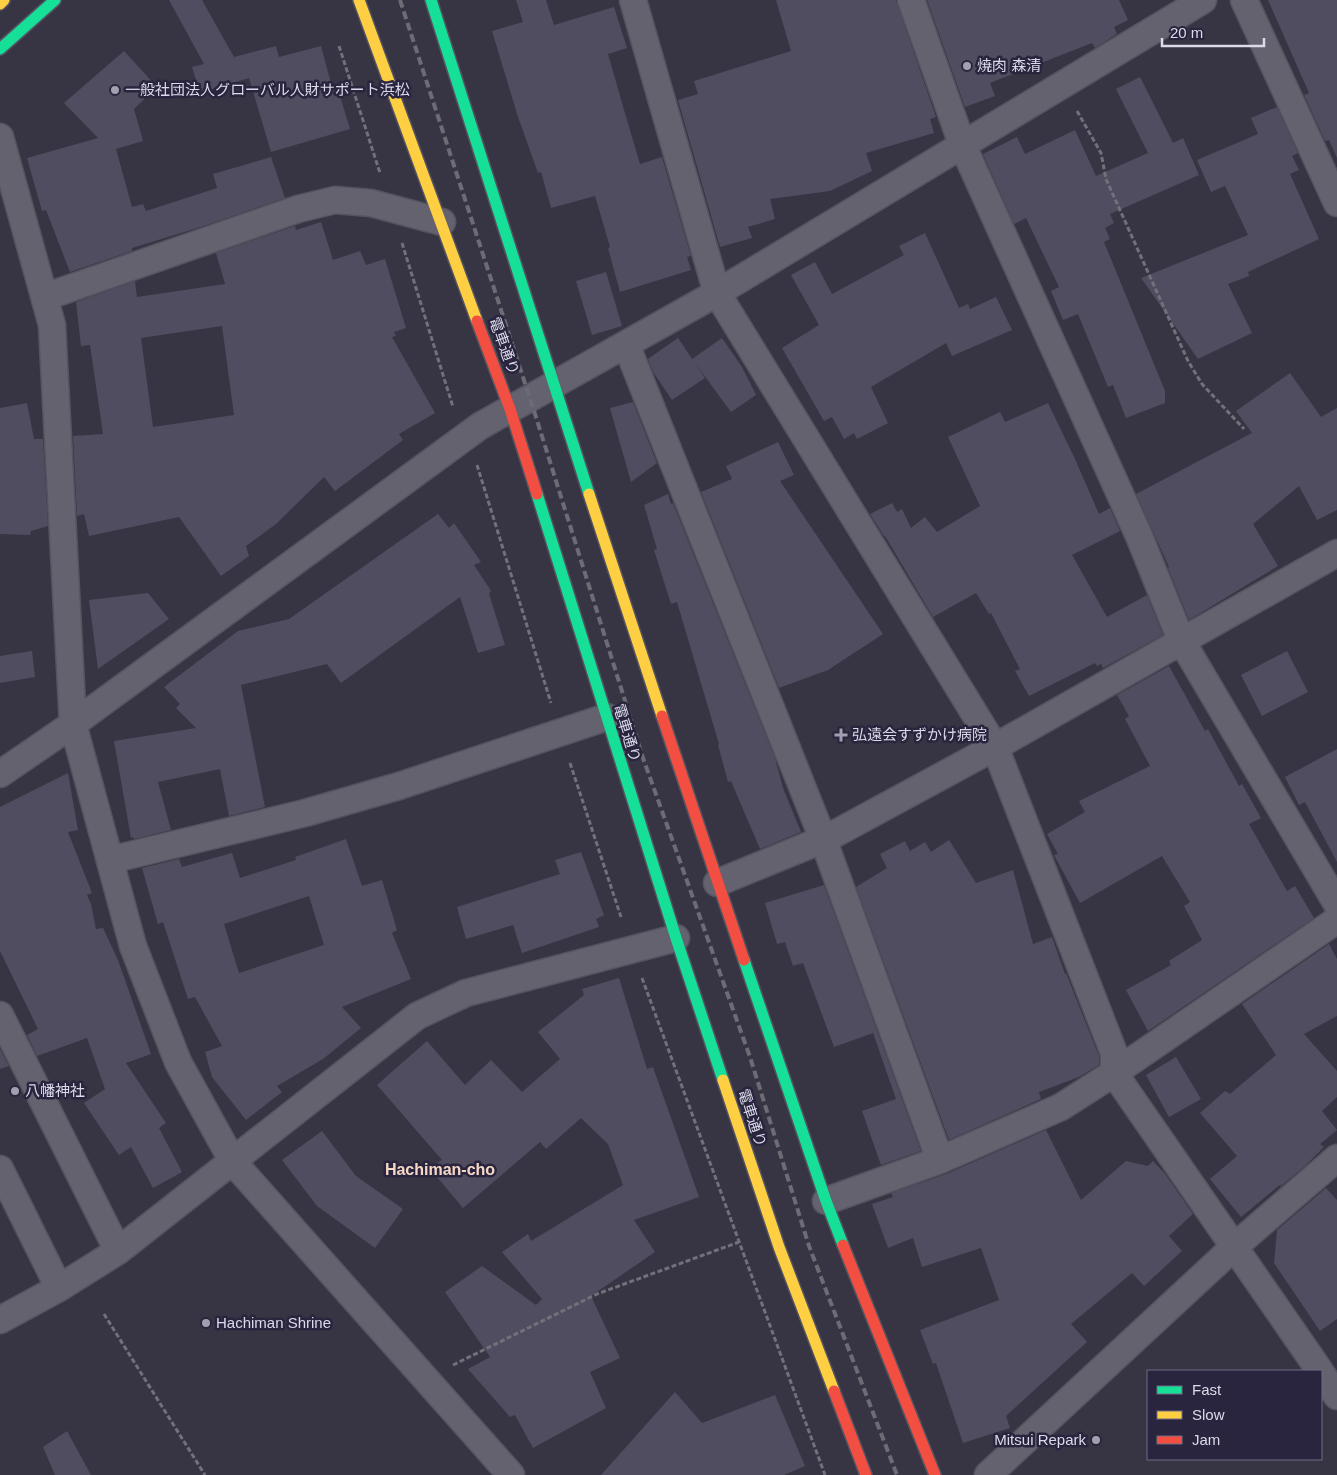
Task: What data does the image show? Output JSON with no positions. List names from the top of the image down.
{
  "streets": {
    "street": ["電車通り"]
  },
  "districts": ["Hachiman-cho"],
  "places": {
    "other": [
      "焼肉 森清",
      "一般社団法人グローバル人財サポート浜松",
      "八幡神社",
      "Hachiman Shrine",
      "Mitsui Repark"
    ],
    "health": ["弘遠会すずかけ病院"]
  },
  "legend": ["Fast", "Slow", "Jam"],
  "scale_bar": "20 m"
}
